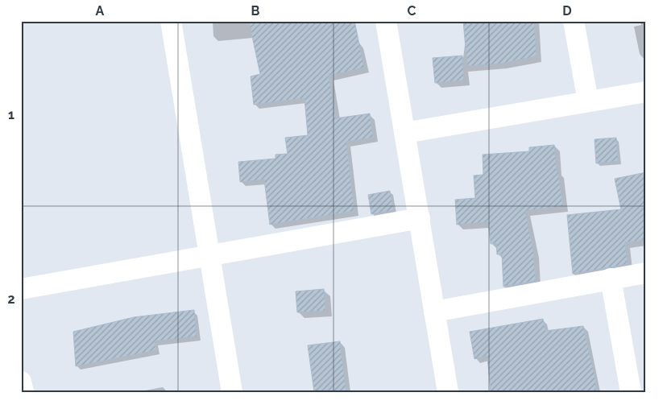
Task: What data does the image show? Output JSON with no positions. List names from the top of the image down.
{
  "grid": {
    "columns": [
      "A",
      "B",
      "C",
      "D"
    ],
    "rows": ["1", "2"]
  }
}
